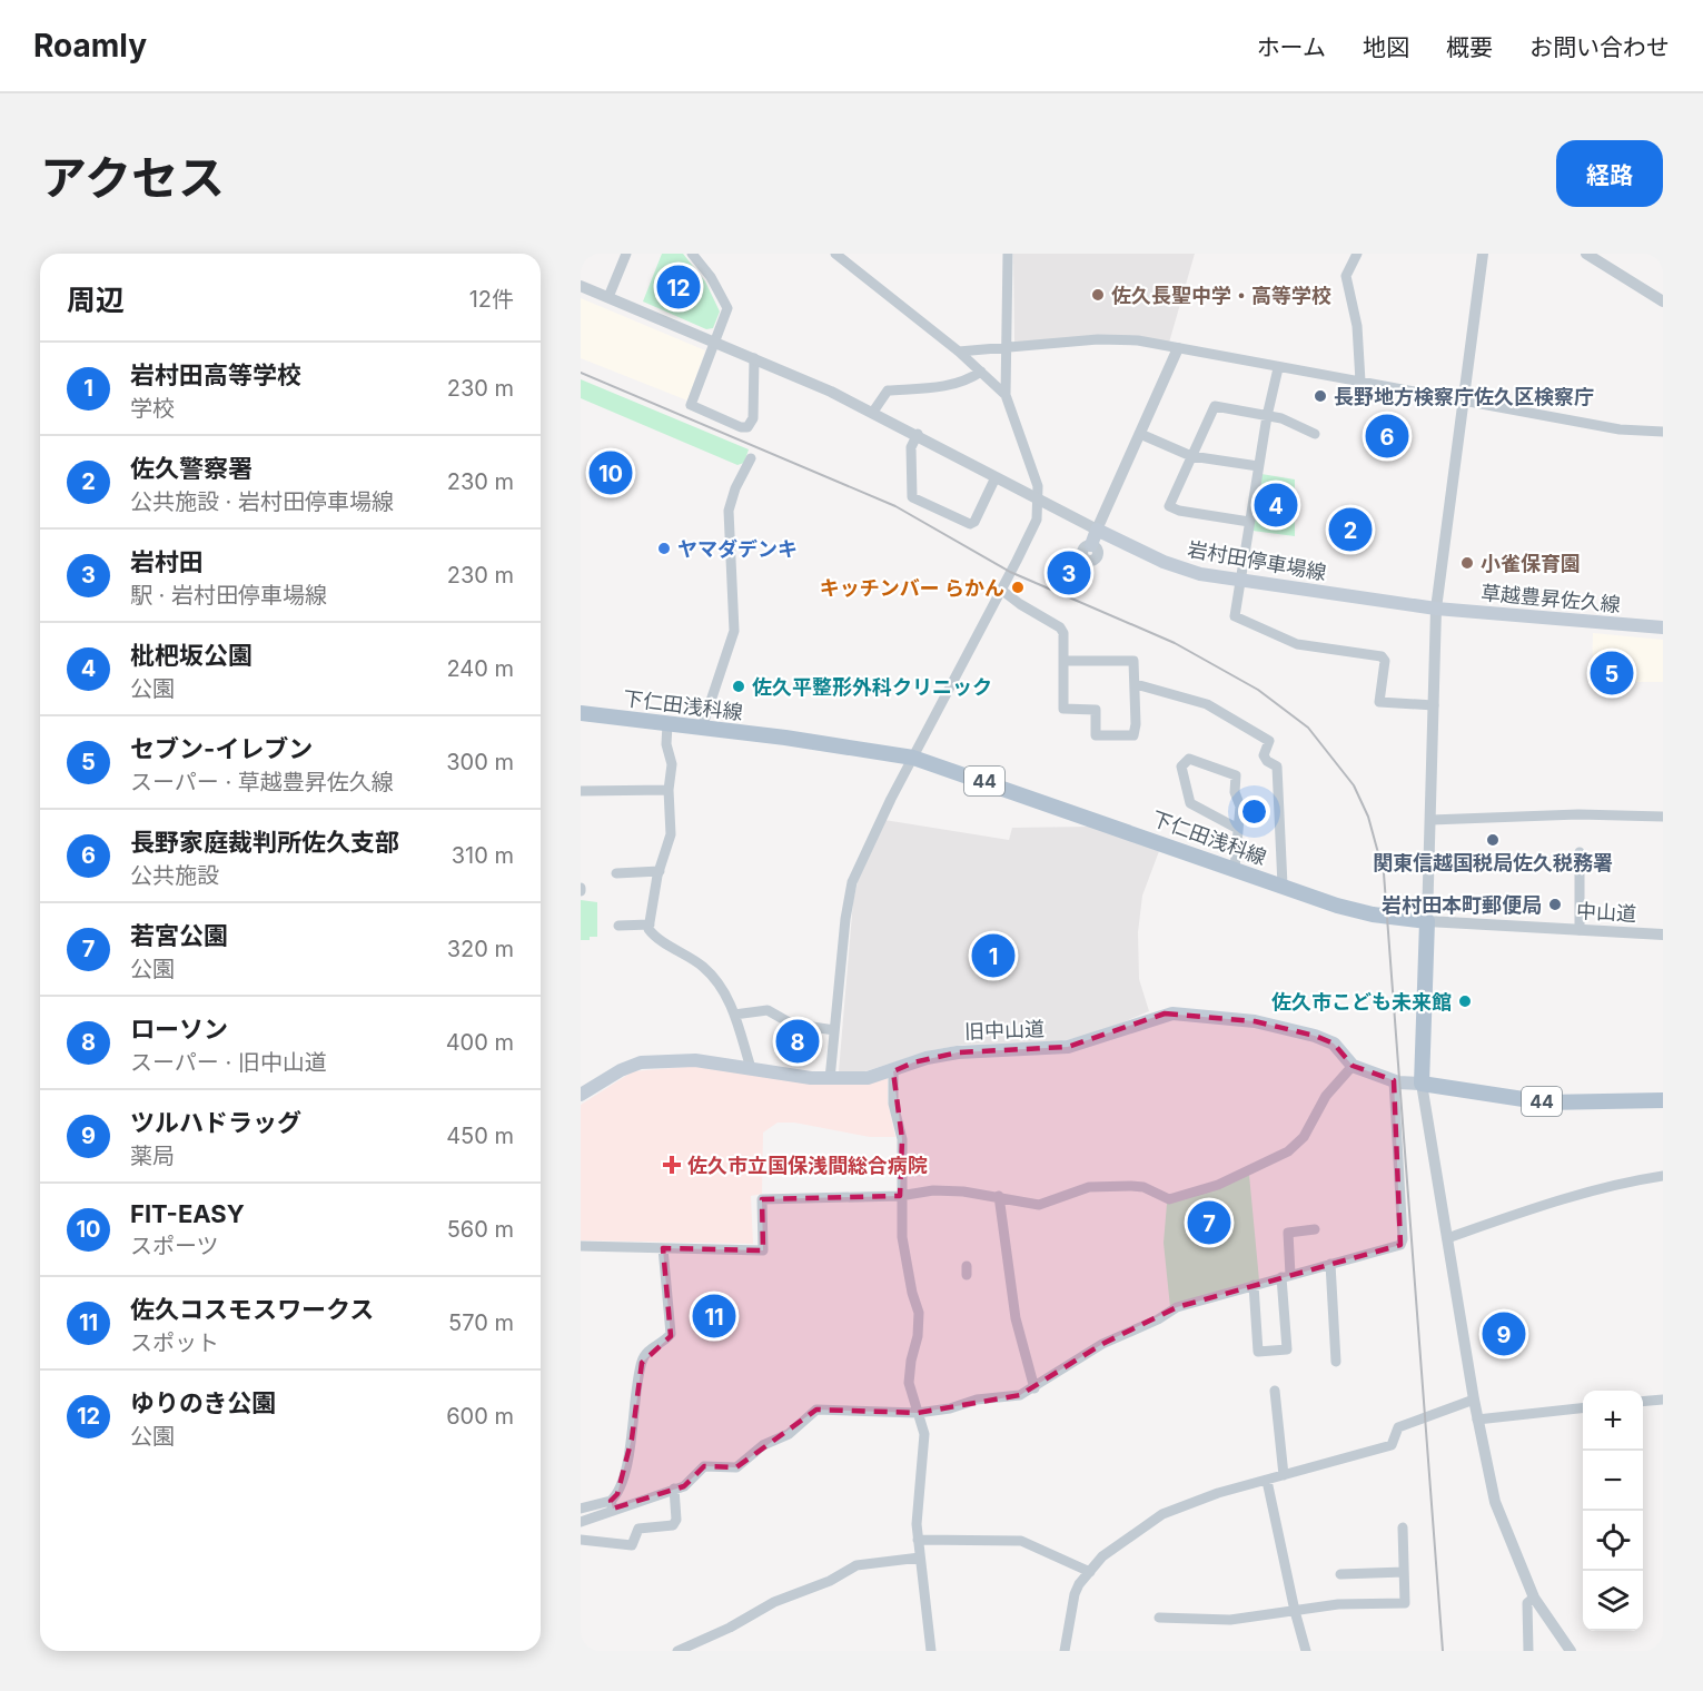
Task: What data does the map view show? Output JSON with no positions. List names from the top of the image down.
{
  "streets": {
    "main road": [
      "岩村田停車場線",
      "草越豊昇佐久線",
      "下仁田浅科線",
      "44",
      "旧中山道"
    ],
    "street": ["中山道"]
  },
  "crossings": [
    ["岩村田停車場線", "草越豊昇佐久線"],
    ["下仁田浅科線", "中山道"],
    ["44", "旧中山道"]
  ],
  "places": {
    "other": [
      "佐久長聖中学・高等学校",
      "長野地方検察庁佐久区検察庁",
      "ヤマダデンキ",
      "小雀保育園",
      "キッチンバー らかん",
      "佐久平整形外科クリニック",
      "関東信越国税局佐久税務署",
      "岩村田本町郵便局",
      "佐久市こども未来館"
    ],
    "health": ["佐久市立国保浅間総合病院"]
  },
  "page": {
    "header": "Roamly",
    "nav": [
      "ホーム",
      "地図",
      "概要",
      "お問い合わせ"
    ],
    "title": "アクセス",
    "buttons": "経路",
    "heading": ["周辺", "12件"],
    "pins": [
      "12",
      "6",
      "10",
      "4",
      "2",
      "3",
      "5",
      "1",
      "8",
      "7",
      "11",
      "9"
    ],
    "list": [
      {
        "mark": "1",
        "name": "岩村田高等学校",
        "note": "学校",
        "value": "230 m"
      },
      {
        "mark": "2",
        "name": "佐久警察署",
        "note": "公共施設 · 岩村田停車場線",
        "value": "230 m"
      },
      {
        "mark": "3",
        "name": "岩村田",
        "note": "駅 · 岩村田停車場線",
        "value": "230 m"
      },
      {
        "mark": "4",
        "name": "枇杷坂公園",
        "note": "公園",
        "value": "240 m"
      },
      {
        "mark": "5",
        "name": "セブン-イレブン",
        "note": "スーパー · 草越豊昇佐久線",
        "value": "300 m"
      },
      {
        "mark": "6",
        "name": "長野家庭裁判所佐久支部",
        "note": "公共施設",
        "value": "310 m"
      },
      {
        "mark": "7",
        "name": "若宮公園",
        "note": "公園",
        "value": "320 m"
      },
      {
        "mark": "8",
        "name": "ローソン",
        "note": "スーパー · 旧中山道",
        "value": "400 m"
      },
      {
        "mark": "9",
        "name": "ツルハドラッグ",
        "note": "薬局",
        "value": "450 m"
      },
      {
        "mark": "10",
        "name": "FIT-EASY",
        "note": "スポーツ",
        "value": "560 m"
      },
      {
        "mark": "11",
        "name": "佐久コスモスワークス",
        "note": "スポット",
        "value": "570 m"
      },
      {
        "mark": "12",
        "name": "ゆりのき公園",
        "note": "公園",
        "value": "600 m"
      }
    ],
    "map_buttons": ["+", "−"]
  }
}
